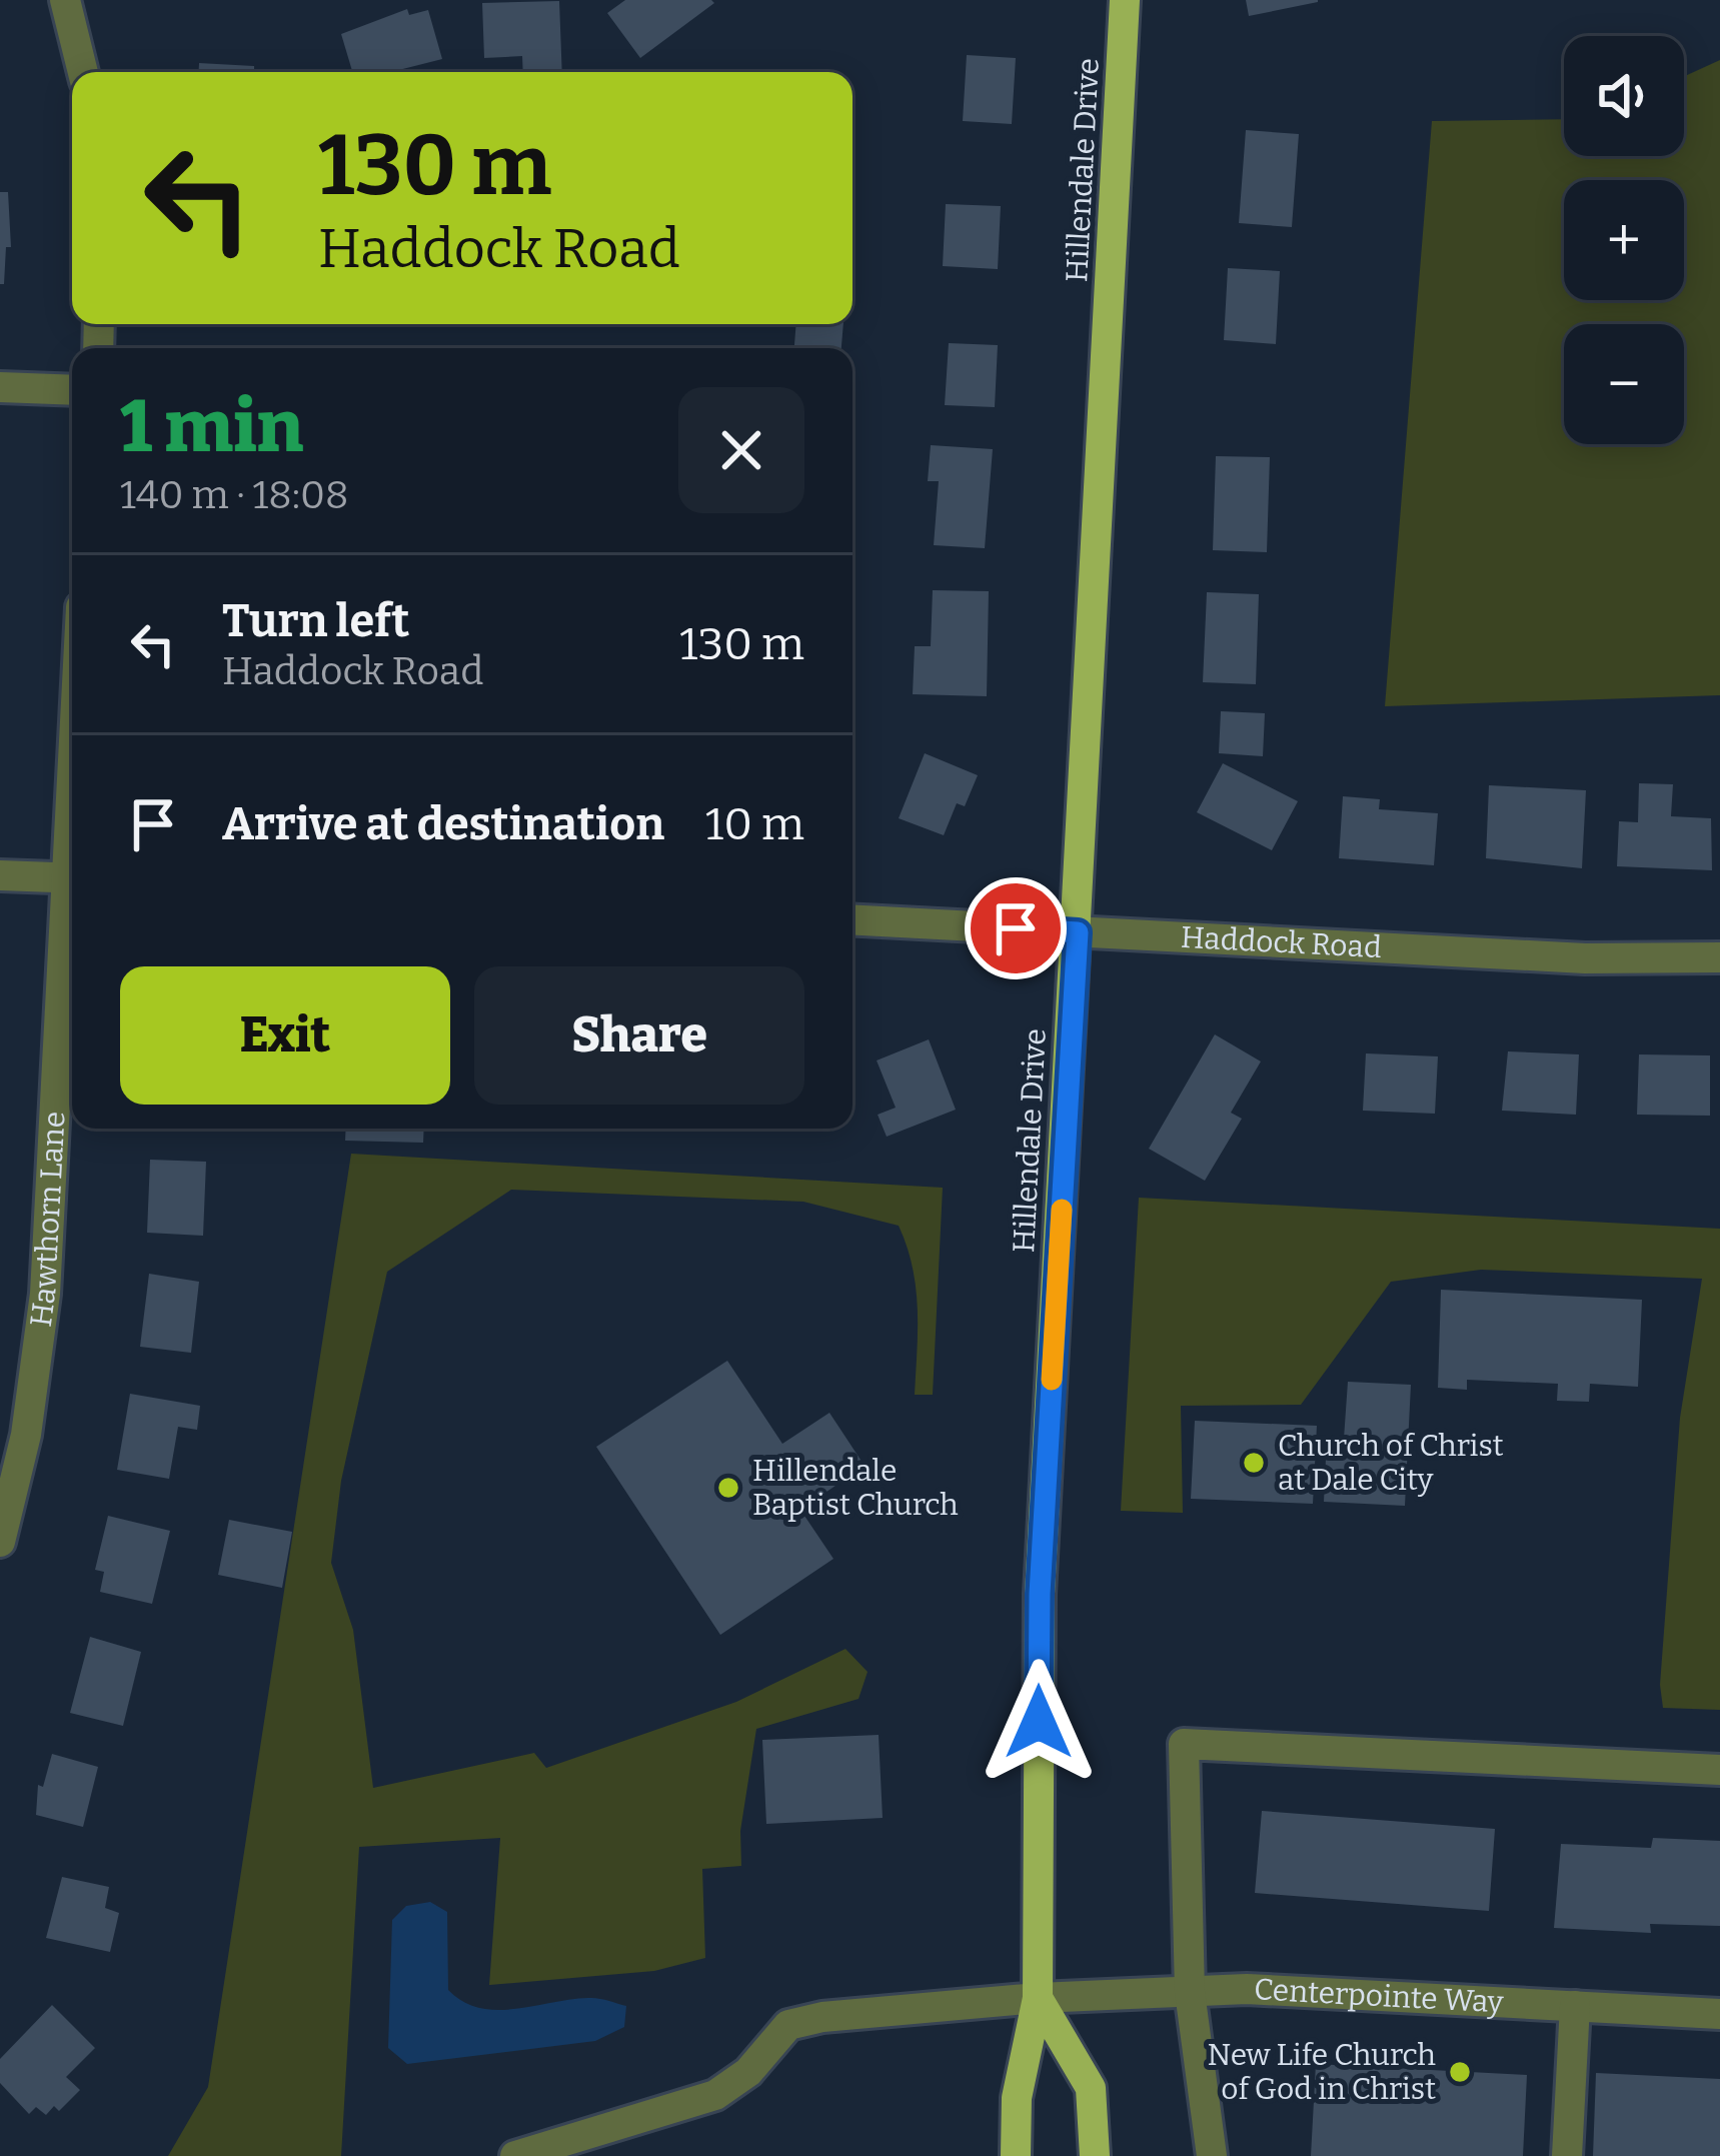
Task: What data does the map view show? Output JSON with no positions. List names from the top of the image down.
{
  "streets": {
    "main road": ["Hillendale Drive"],
    "street": ["Haddock Road", "Hawthorn Lane", "Centerpointe Way"]
  },
  "crossings": [
    ["Hillendale Drive", "Haddock Road"],
    ["Hillendale Drive", "Centerpointe Way"]
  ],
  "places": ["Church of Christ at Dale City", "Hillendale Baptist Church", "New Life Church of God in Christ"],
  "page": {
    "map_buttons": ["+", "−"],
    "turn": ["130 m", "Haddock Road"],
    "heading": ["1 min", "140 m · 18:08"],
    "list": [
      {
        "name": "Turn left",
        "note": "Haddock Road",
        "value": "130 m"
      },
      {
        "name": "Arrive at destination",
        "value": "10 m"
      }
    ],
    "buttons": ["Exit", "Share"]
  }
}
